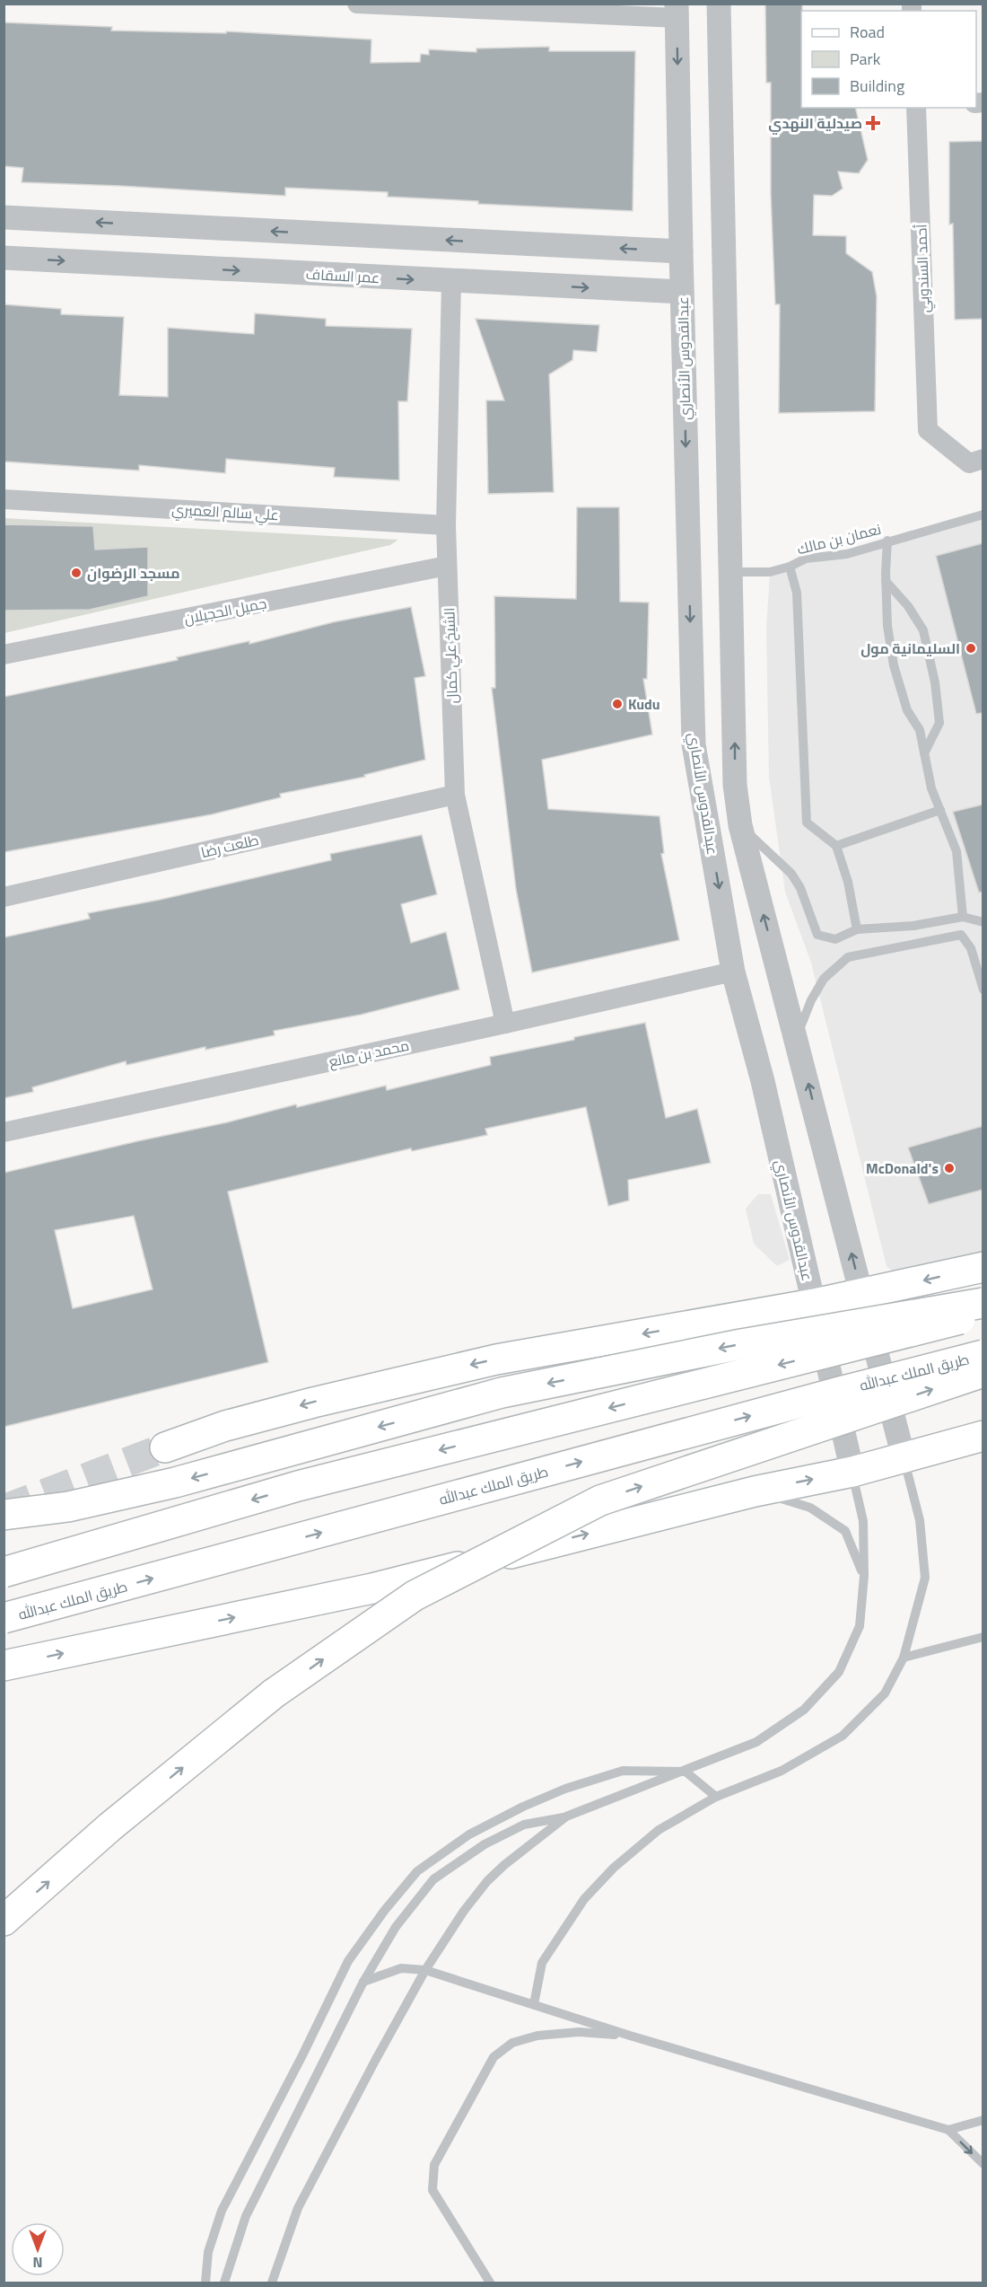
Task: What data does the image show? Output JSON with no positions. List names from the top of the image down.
{
  "streets": {
    "main road": ["طريق الملك عبدالله"],
    "street": [
      "أحمد السندوبي",
      "عمر السقاف",
      "عبدالقدوس الأنصاري",
      "علي سالم العميري",
      "جميل الحجيلان",
      "الشيخ علي كمال",
      "طلعت رضا",
      "محمد بن مانع"
    ],
    "lane": ["نعمان بن مالك"]
  },
  "crossings": [
    ["عمر السقاف", "عبدالقدوس الأنصاري"],
    ["عمر السقاف", "الشيخ علي كمال"],
    ["عبدالقدوس الأنصاري", "محمد بن مانع"],
    ["علي سالم العميري", "الشيخ علي كمال"],
    ["جميل الحجيلان", "الشيخ علي كمال"],
    ["الشيخ علي كمال", "طلعت رضا"],
    ["الشيخ علي كمال", "محمد بن مانع"]
  ],
  "places": {
    "health": ["صيدلية النهدي"],
    "other": [
      "مسجد الرضوان",
      "السليمانية مول",
      "Kudu",
      "McDonald's"
    ]
  },
  "legend": ["Road", "Park", "Building"],
  "north": "bottom"
}
